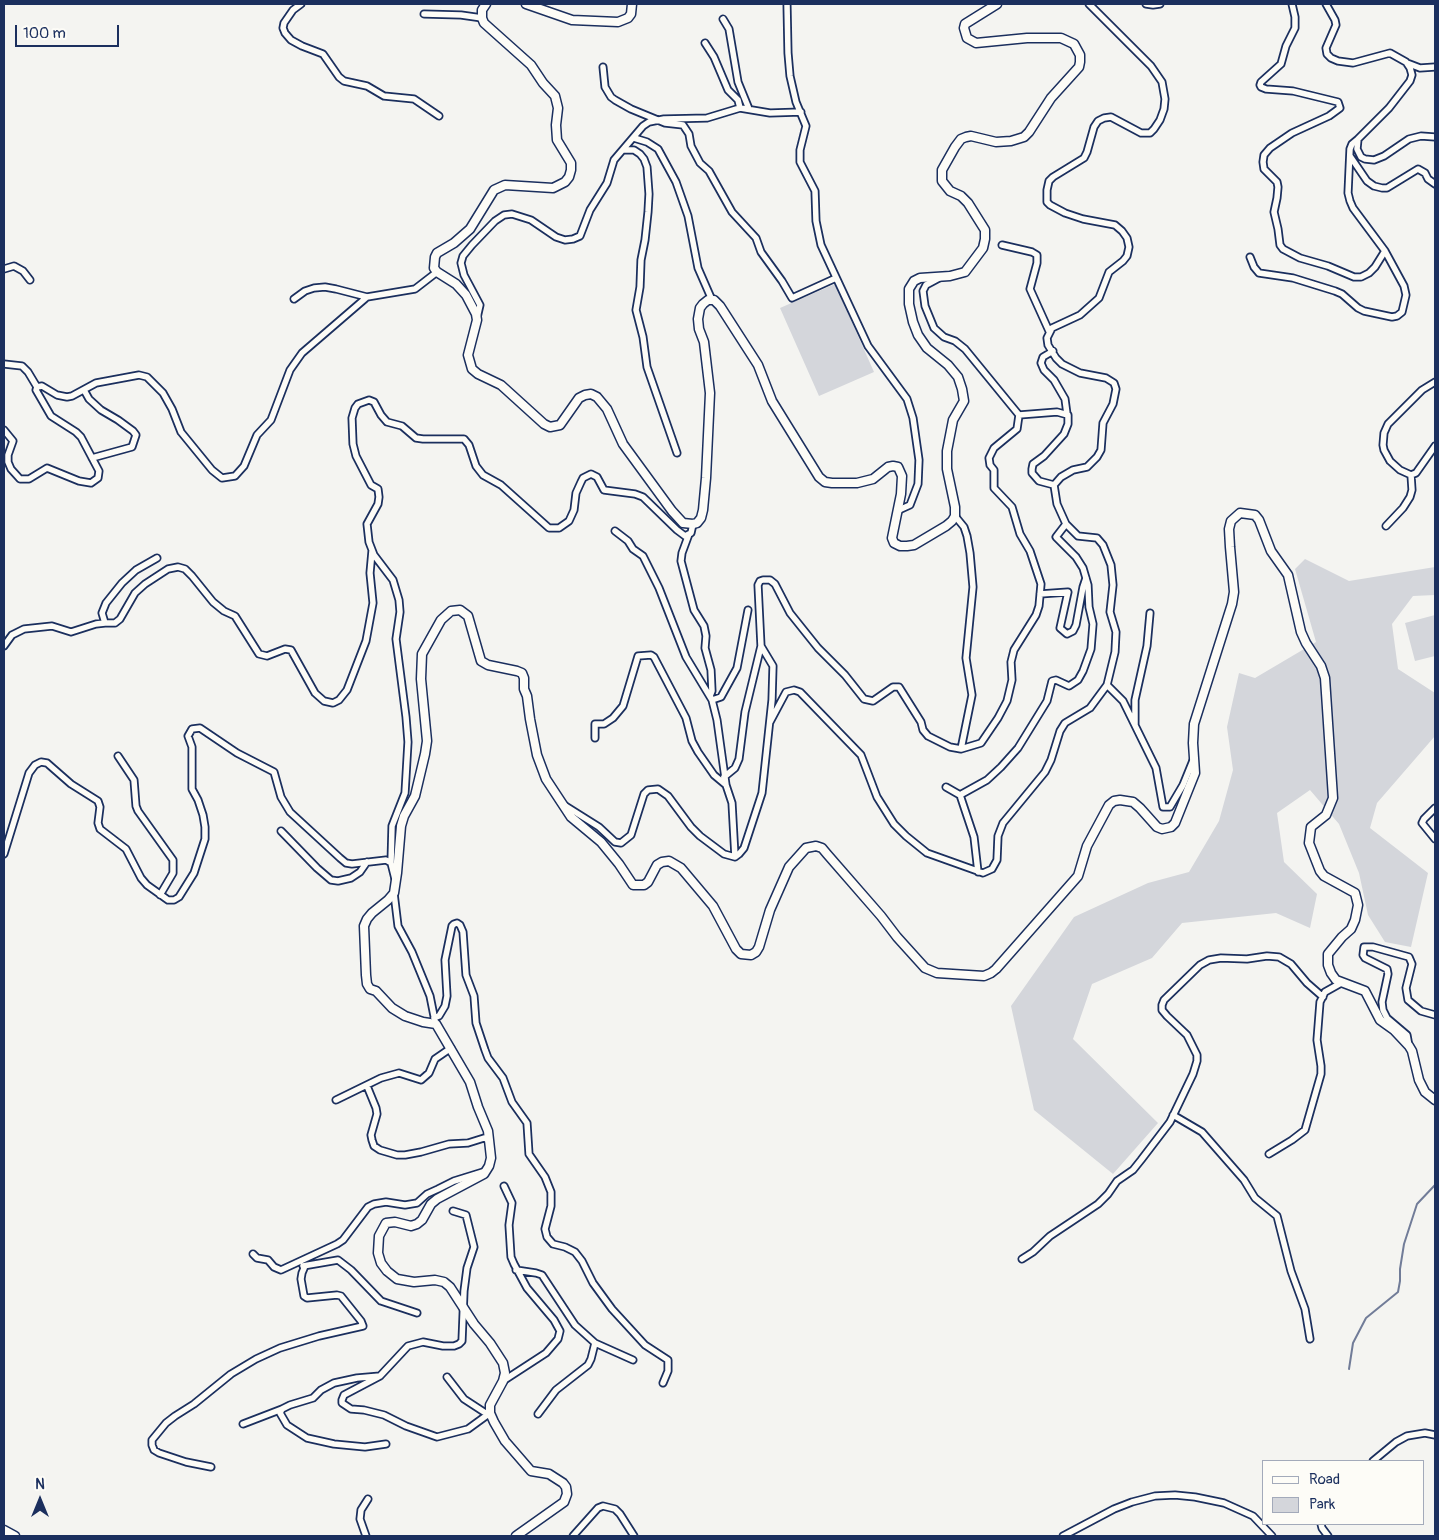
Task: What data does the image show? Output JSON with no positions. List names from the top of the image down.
{
  "legend": ["Road", "Park"],
  "scale_bar": "100 m",
  "north": "top"
}
